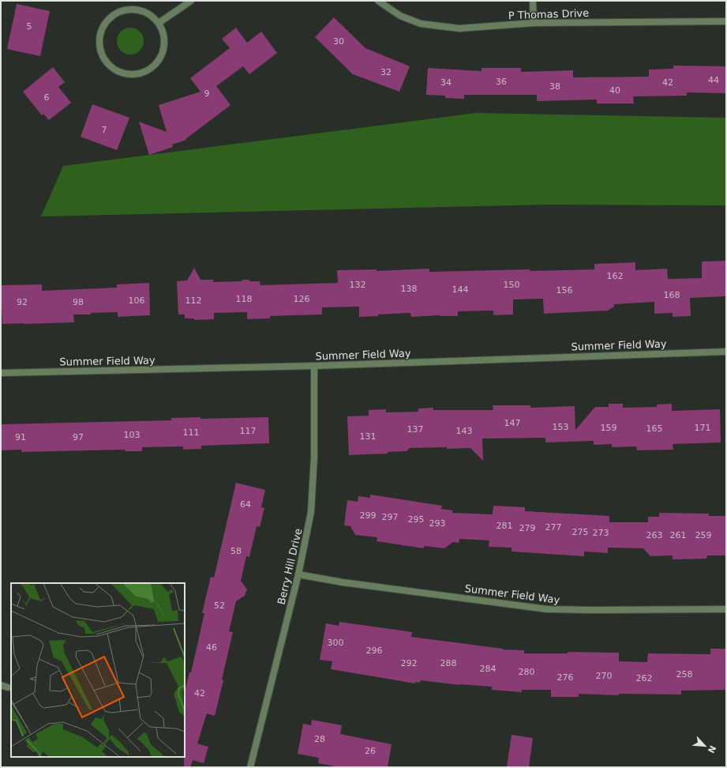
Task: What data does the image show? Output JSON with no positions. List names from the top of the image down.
{
  "streets": {
    "street": ["P Thomas Drive", "Summer Field Way", "Berry Hill Drive"]
  },
  "crossings": [
    ["Summer Field Way", "Berry Hill Drive"]
  ],
  "house_numbers": [
    "5",
    "30",
    "32",
    "44",
    "36",
    "34",
    "42",
    "38",
    "40",
    "9",
    "6",
    "7",
    "162",
    "132",
    "150",
    "138",
    "144",
    "156",
    "168",
    "118",
    "126",
    "106",
    "112",
    "92",
    "98",
    "147",
    "153",
    "159",
    "171",
    "165",
    "137",
    "117",
    "143",
    "111",
    "103",
    "131",
    "91",
    "97",
    "64",
    "299",
    "297",
    "295",
    "293",
    "281",
    "277",
    "279",
    "275",
    "273",
    "263",
    "261",
    "259",
    "58",
    "52",
    "300",
    "46",
    "296",
    "292",
    "288",
    "284",
    "280",
    "258",
    "270",
    "276",
    "262",
    "42",
    "28",
    "26"
  ],
  "north": "bottom right"
}
